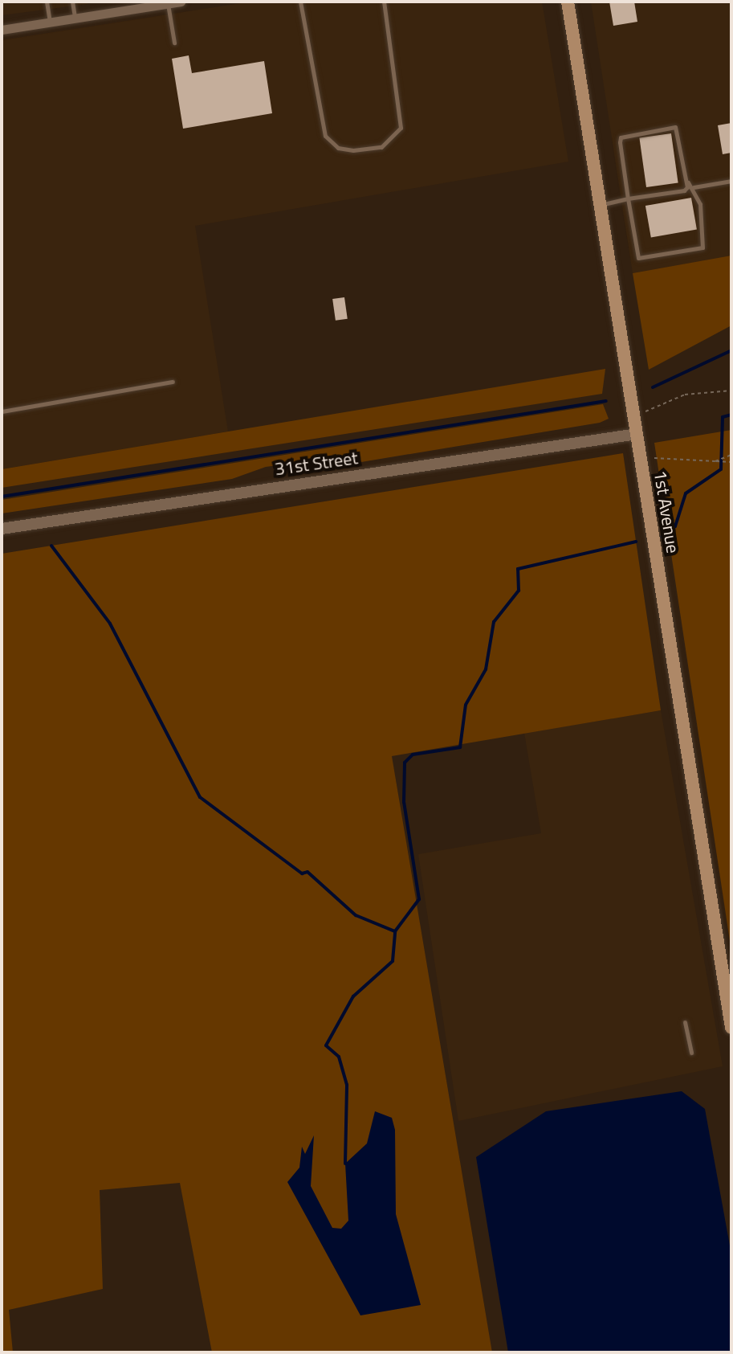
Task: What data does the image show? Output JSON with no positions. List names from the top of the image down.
{
  "streets": {
    "main road": ["1st Avenue"],
    "street": ["31st Street"]
  },
  "crossings": [
    ["31st Street", "1st Avenue"]
  ]
}
